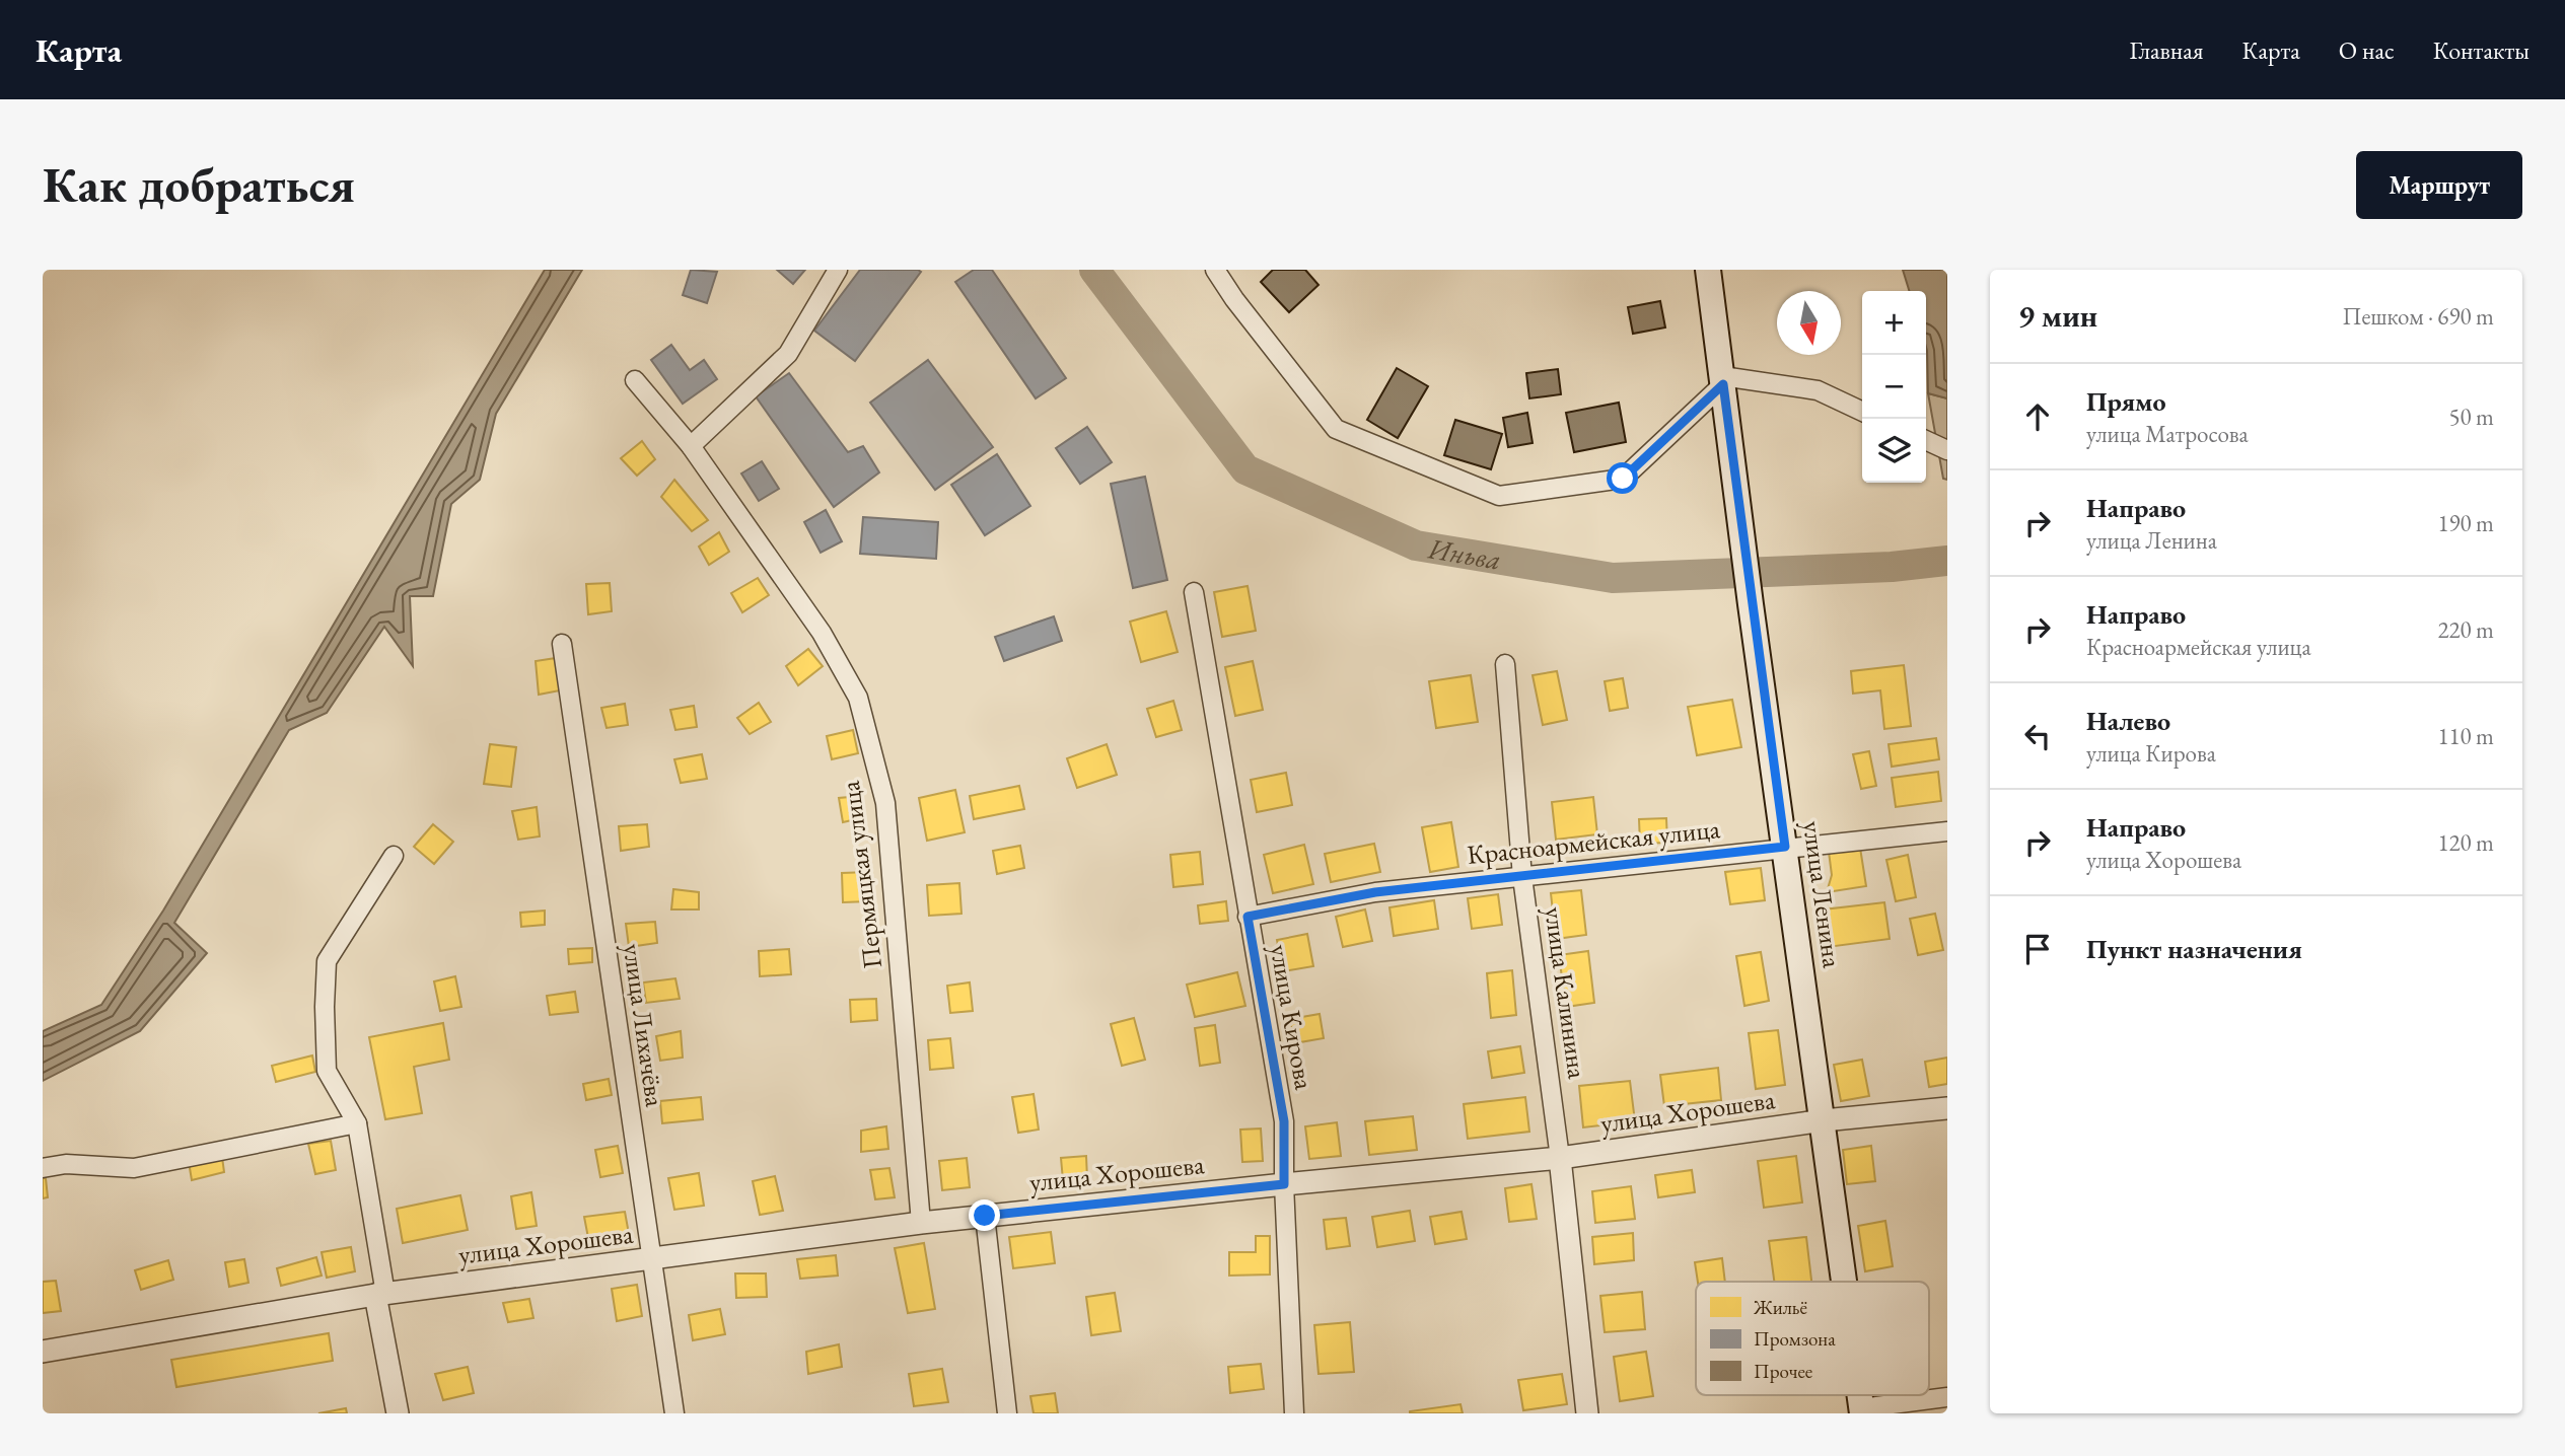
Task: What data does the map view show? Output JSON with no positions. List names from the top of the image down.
{
  "streets": {
    "main road": ["улица Ленина"],
    "street": [
      "Красноармейская улица",
      "Пермяцкая улица",
      "улица Калинина",
      "улица Кирова",
      "улица Лихачёва",
      "улица Хорошева"
    ]
  },
  "crossings": [
    ["Красноармейская улица", "улица Ленина"],
    ["Красноармейская улица", "улица Калинина"],
    ["Красноармейская улица", "улица Кирова"],
    ["Пермяцкая улица", "улица Хорошева"],
    ["улица Ленина", "улица Хорошева"],
    ["улица Калинина", "улица Хорошева"],
    ["улица Кирова", "улица Хорошева"],
    ["улица Лихачёва", "улица Хорошева"]
  ],
  "water": ["Иньва"],
  "legend": ["Жильё", "Промзона", "Прочее"],
  "north": "bottom",
  "page": {
    "header": "Карта",
    "nav": [
      "Главная",
      "Карта",
      "О нас",
      "Контакты"
    ],
    "buttons": "Маршрут",
    "title": "Как добраться",
    "heading": ["9 мин", "Пешком · 690 m"],
    "map_buttons": ["+", "−"],
    "list": [
      ["Прямо", "улица Матросова", "50 m"],
      ["Направо", "улица Ленина", "190 m"],
      ["Направо", "Красноармейская улица", "220 m"],
      ["Налево", "улица Кирова", "110 m"],
      ["Направо", "улица Хорошева", "120 m"],
      "Пункт назначения"
    ]
  }
}
